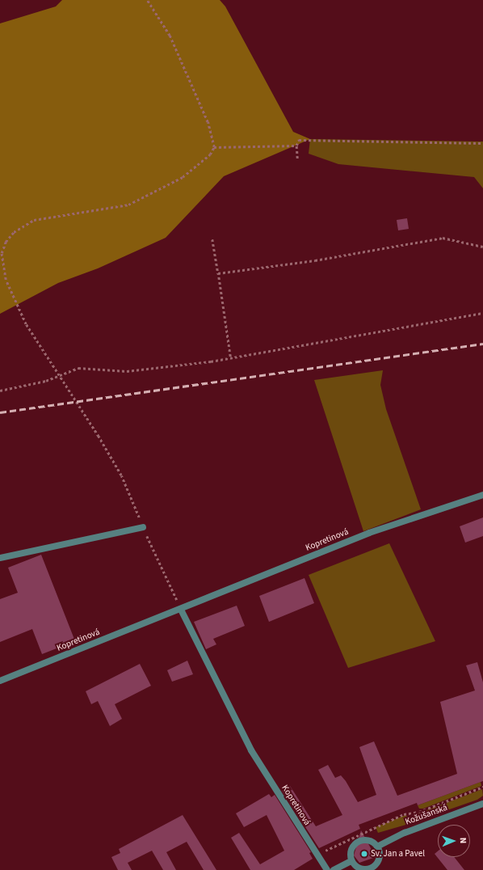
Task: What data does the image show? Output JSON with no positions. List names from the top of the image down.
{
  "streets": {
    "street": ["Kopretinová", "Kožušanská"]
  },
  "places": ["Sv. Jan a Pavel"],
  "north": "right"
}
